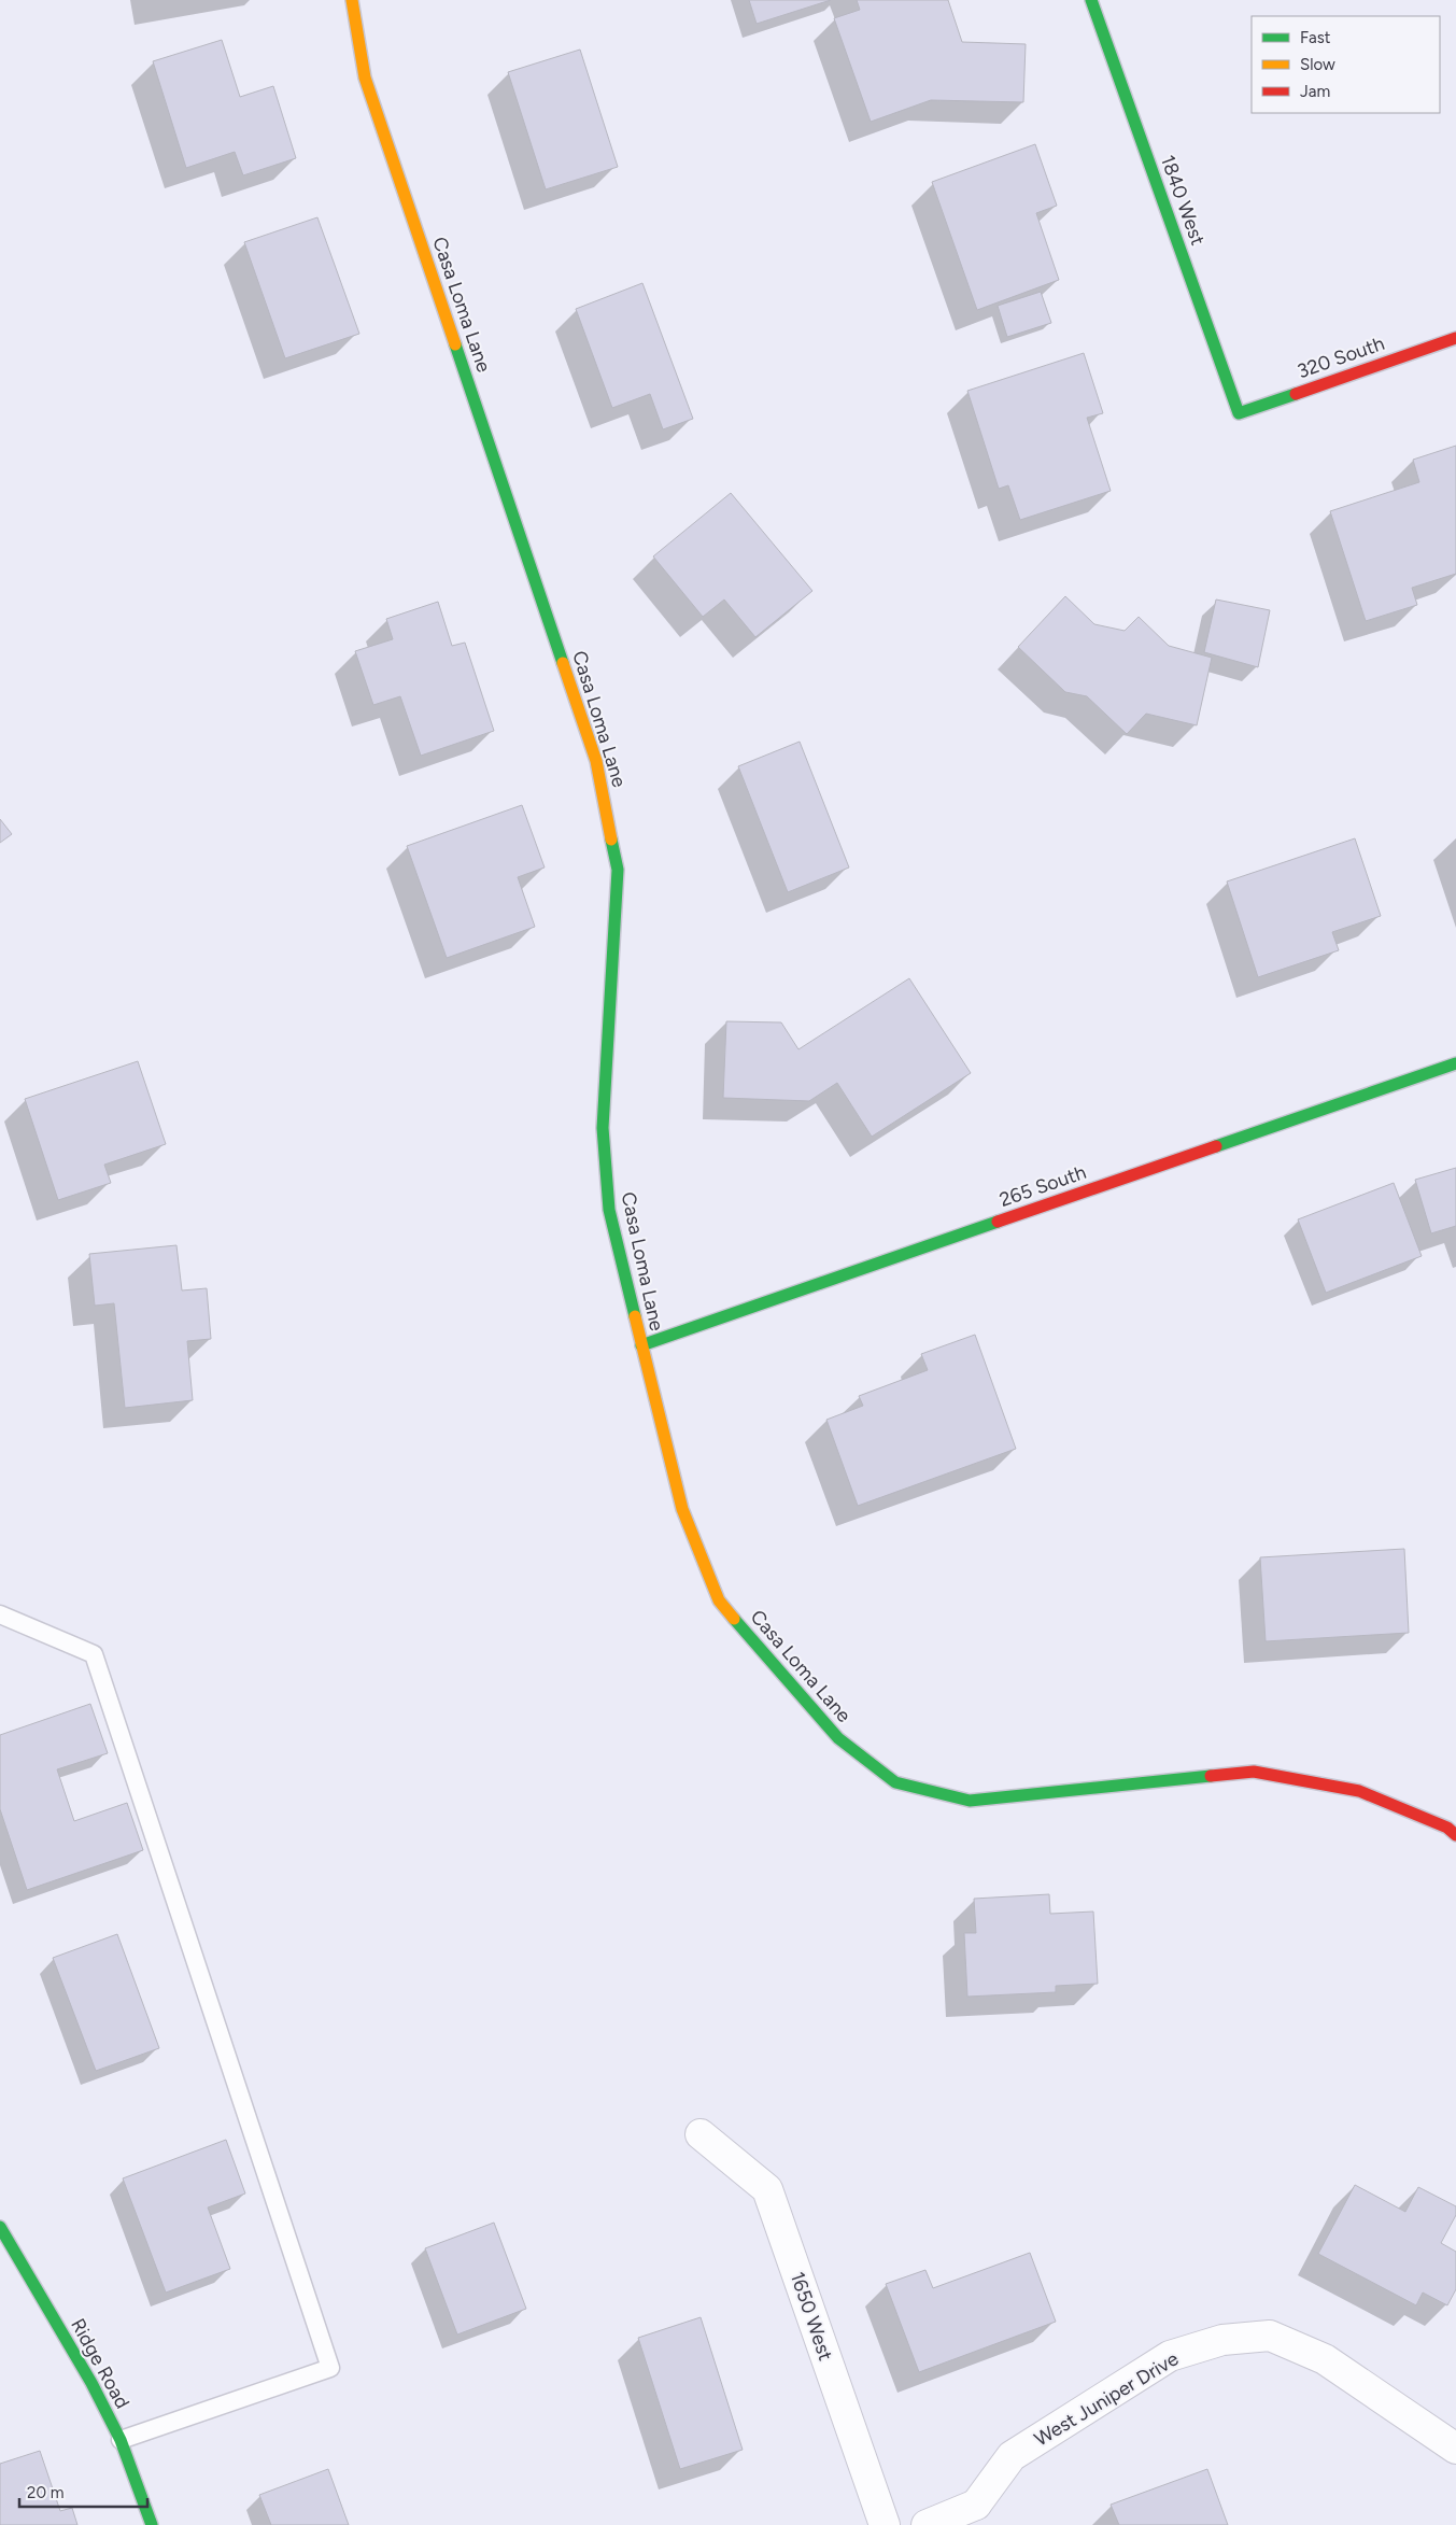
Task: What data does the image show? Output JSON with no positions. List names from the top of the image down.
{
  "streets": {
    "street": [
      "1840 West",
      "Casa Loma Lane",
      "320 South",
      "265 South",
      "1650 West",
      "Ridge Road",
      "West Juniper Drive"
    ]
  },
  "crossings": [
    ["1840 West", "320 South"],
    ["Casa Loma Lane", "265 South"]
  ],
  "legend": ["Fast", "Slow", "Jam"],
  "scale_bar": "20 m"
}
